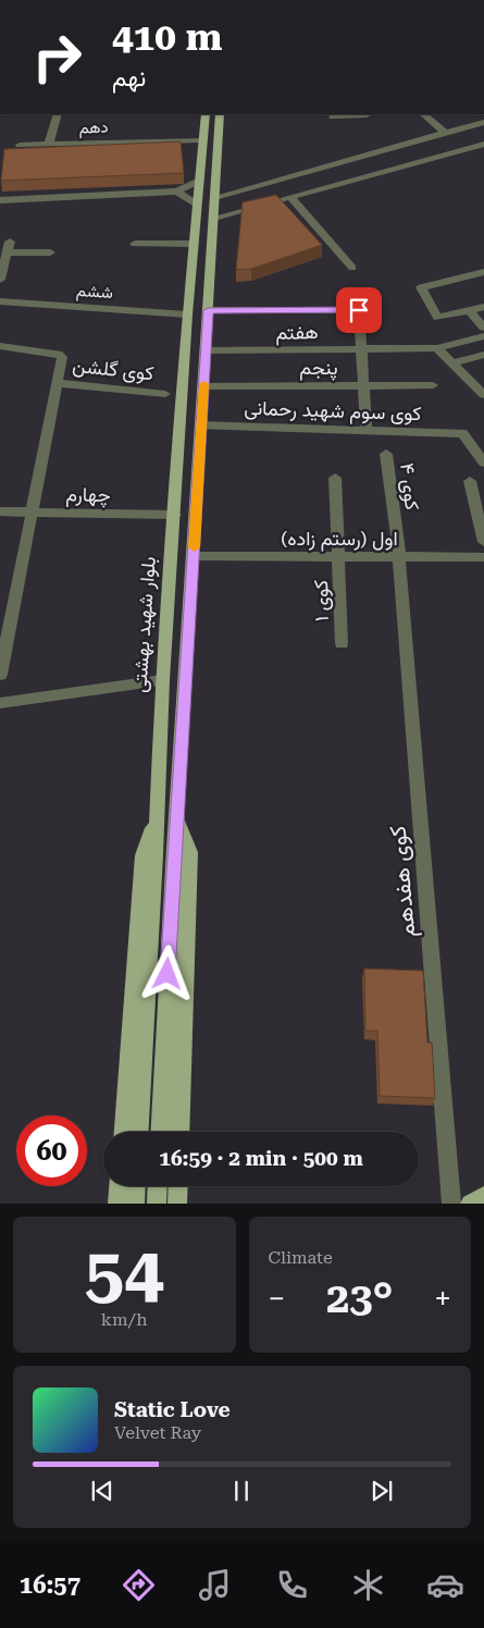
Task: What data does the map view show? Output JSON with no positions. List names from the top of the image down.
{
  "streets": {
    "main road": ["بلوار شهید بهشتی"],
    "street": [
      "دهم",
      "ششم",
      "هفتم",
      "پنجم",
      "کوی گلشن",
      "کوی سوم شهید رحمانی",
      "کوی ۴",
      "چهارم",
      "اول (رستم زاده)",
      "کوی ۱",
      "کوی هفدهم"
    ]
  },
  "crossings": [
    ["دهم", "بلوار شهید بهشتی"],
    ["ششم", "بلوار شهید بهشتی"],
    ["کوی ۴", "اول (رستم زاده)"],
    ["کوی ۴", "کوی هفدهم"],
    ["چهارم", "بلوار شهید بهشتی"],
    ["اول (رستم زاده)", "کوی ۱"],
    ["اول (رستم زاده)", "کوی هفدهم"]
  ],
  "page": {
    "turn": ["410 m", "نهم"],
    "limit": "60",
    "trip": "16:59 · 2 min · 500 m",
    "tile": [
      ["54", "km/h"],
      "Climate"
    ],
    "heat": ["−", "23°", "+"],
    "song": ["Static Love", "Velvet Ray"],
    "tabs": "16:57"
  }
}
